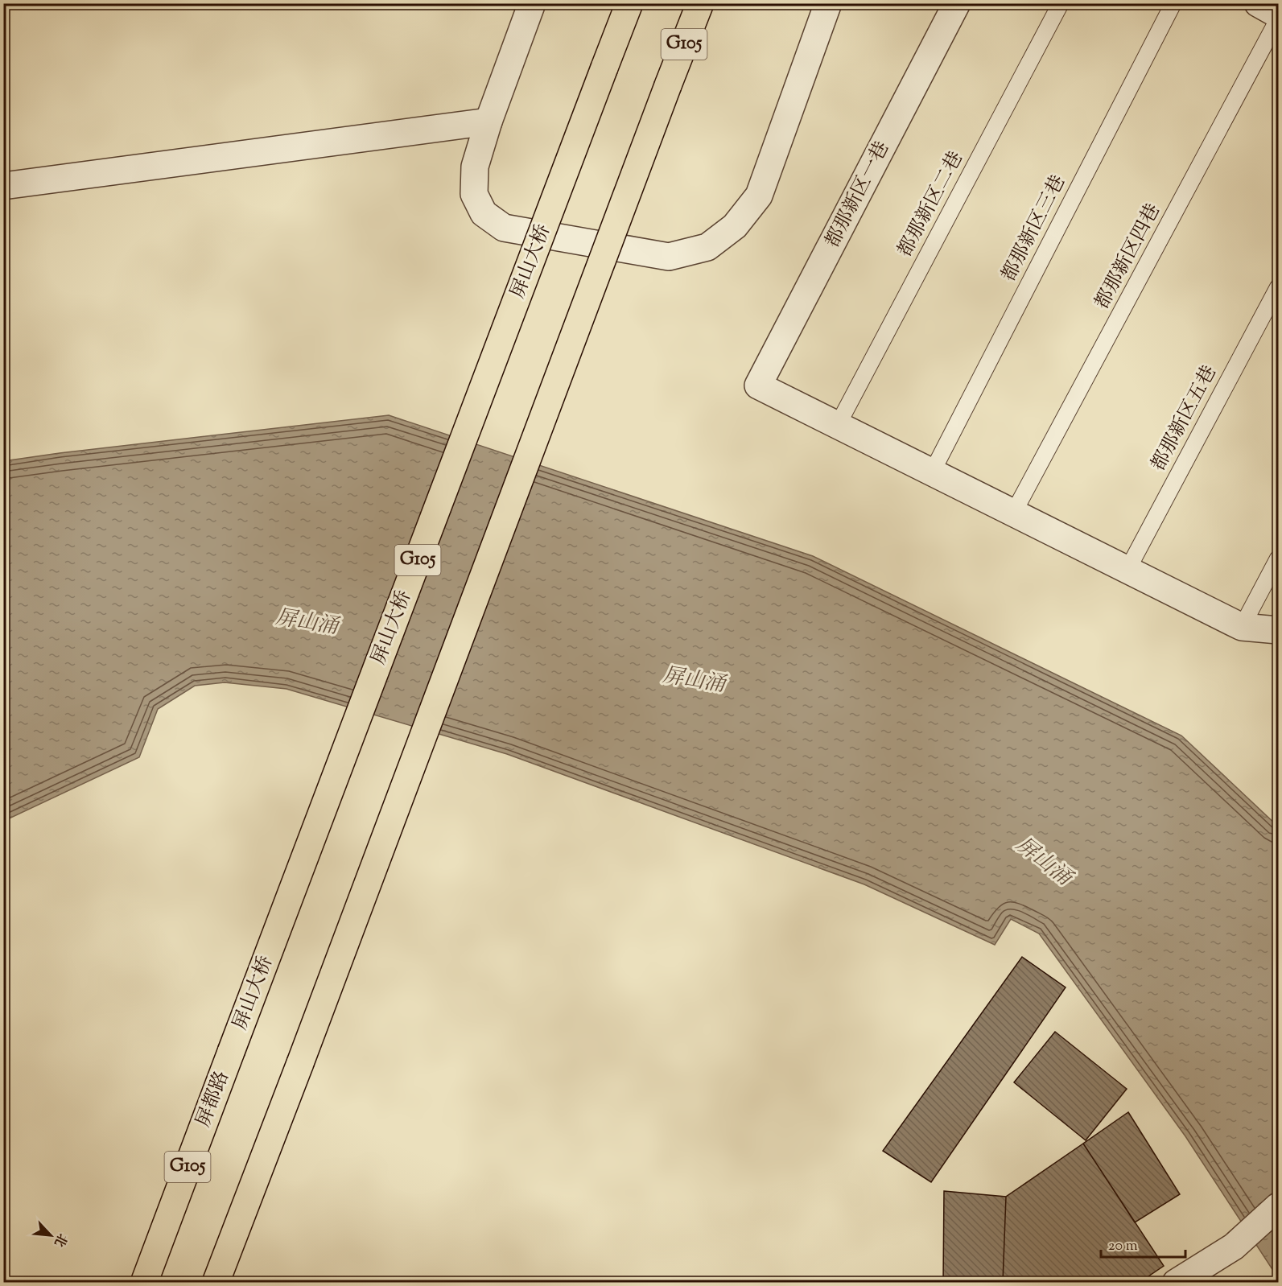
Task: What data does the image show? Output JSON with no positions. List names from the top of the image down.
{
  "streets": {
    "highway": ["G105", "屏山大桥", "屏都路"],
    "street": ["都那新区一巷"],
    "lane": [
      "都那新区二巷",
      "都那新区三巷",
      "都那新区四巷",
      "都那新区五巷"
    ]
  },
  "crossings": [
    ["都那新区一巷", "都那新区二巷"],
    ["屏山大桥", "屏都路"]
  ],
  "water": ["屏山涌"],
  "scale_bar": "20 m",
  "north": "bottom right"
}
